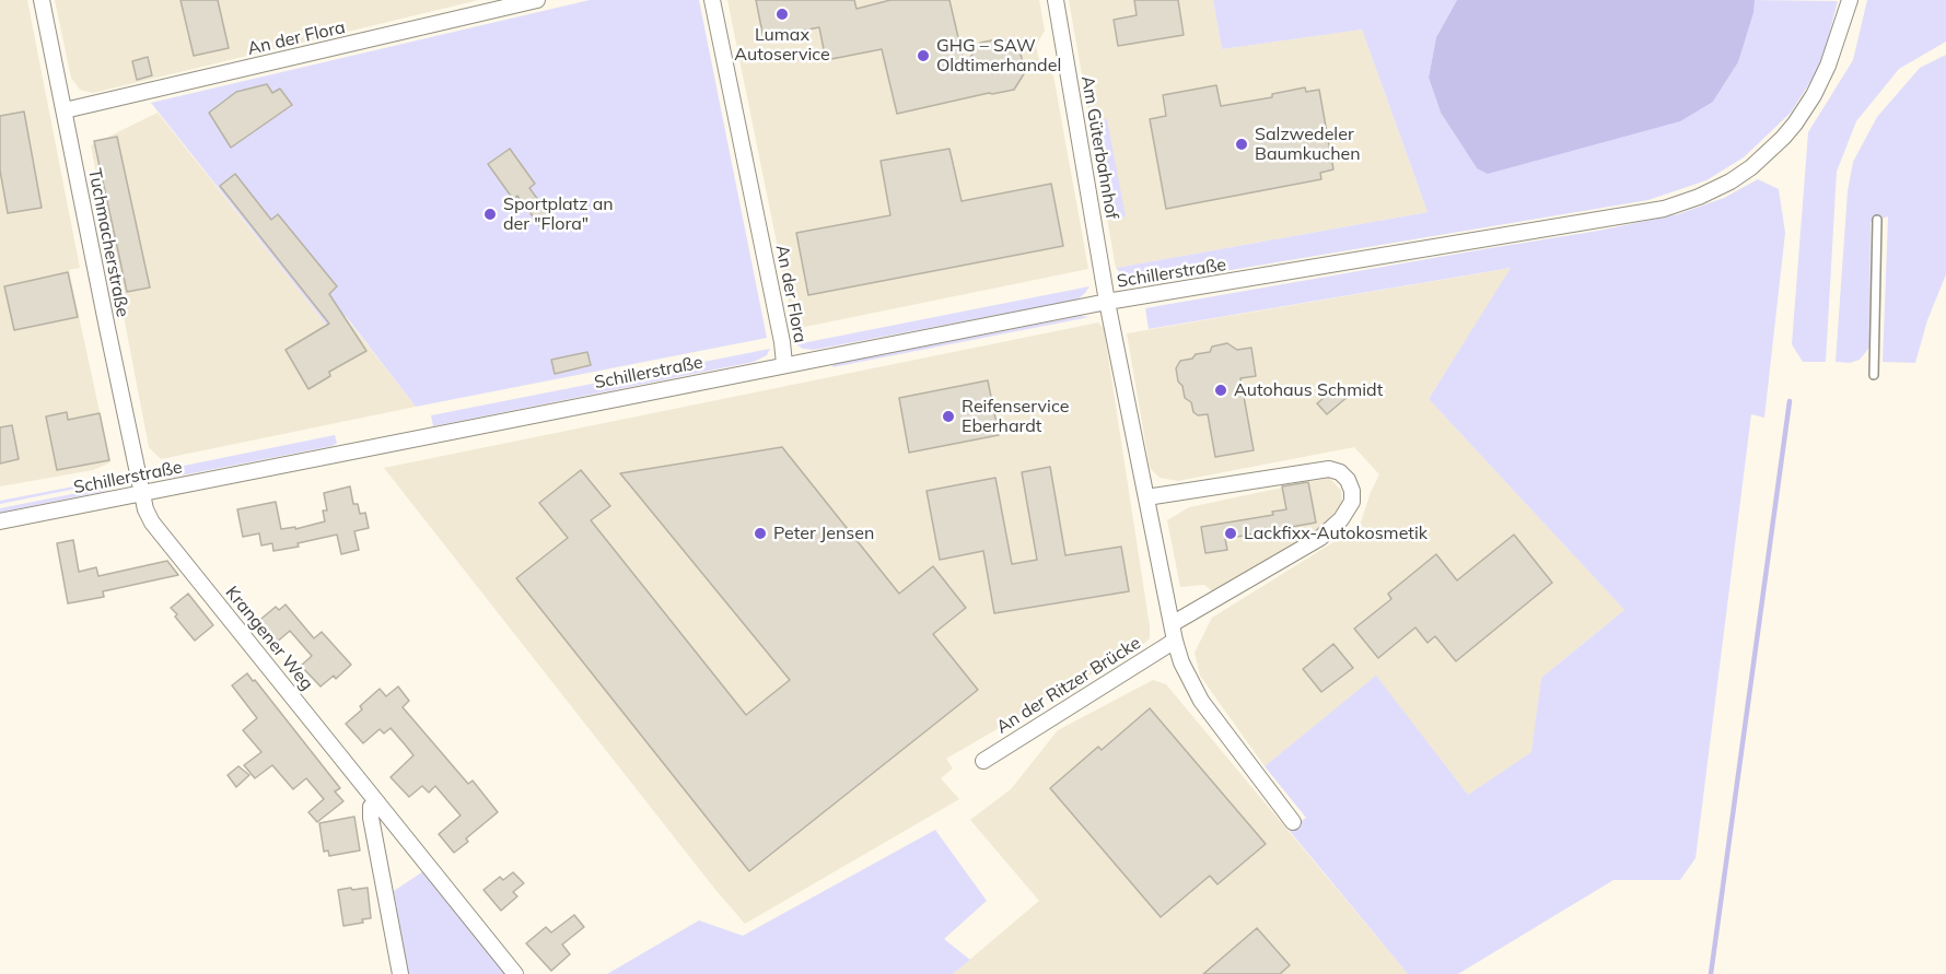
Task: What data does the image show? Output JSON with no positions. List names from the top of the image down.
{
  "streets": {
    "street": [
      "An der Flora",
      "Am Güterbahnhof",
      "Tuchmacherstraße",
      "Schillerstraße",
      "Krangener Weg",
      "An der Ritzer Brücke"
    ]
  },
  "crossings": [
    ["An der Flora", "Tuchmacherstraße"],
    ["An der Flora", "Schillerstraße"],
    ["Am Güterbahnhof", "Schillerstraße"],
    ["Tuchmacherstraße", "Schillerstraße"],
    ["Tuchmacherstraße", "Krangener Weg"],
    ["Schillerstraße", "Krangener Weg"]
  ],
  "places": [
    "Lumax Autoservice",
    "GHG – SAW Oldtimerhandel",
    "Salzwedeler Baumkuchen",
    "Sportplatz an der \"Flora\"",
    "Autohaus Schmidt",
    "Reifenservice Eberhardt",
    "Peter Jensen",
    "Lackfixx-Autokosmetik"
  ]
}
